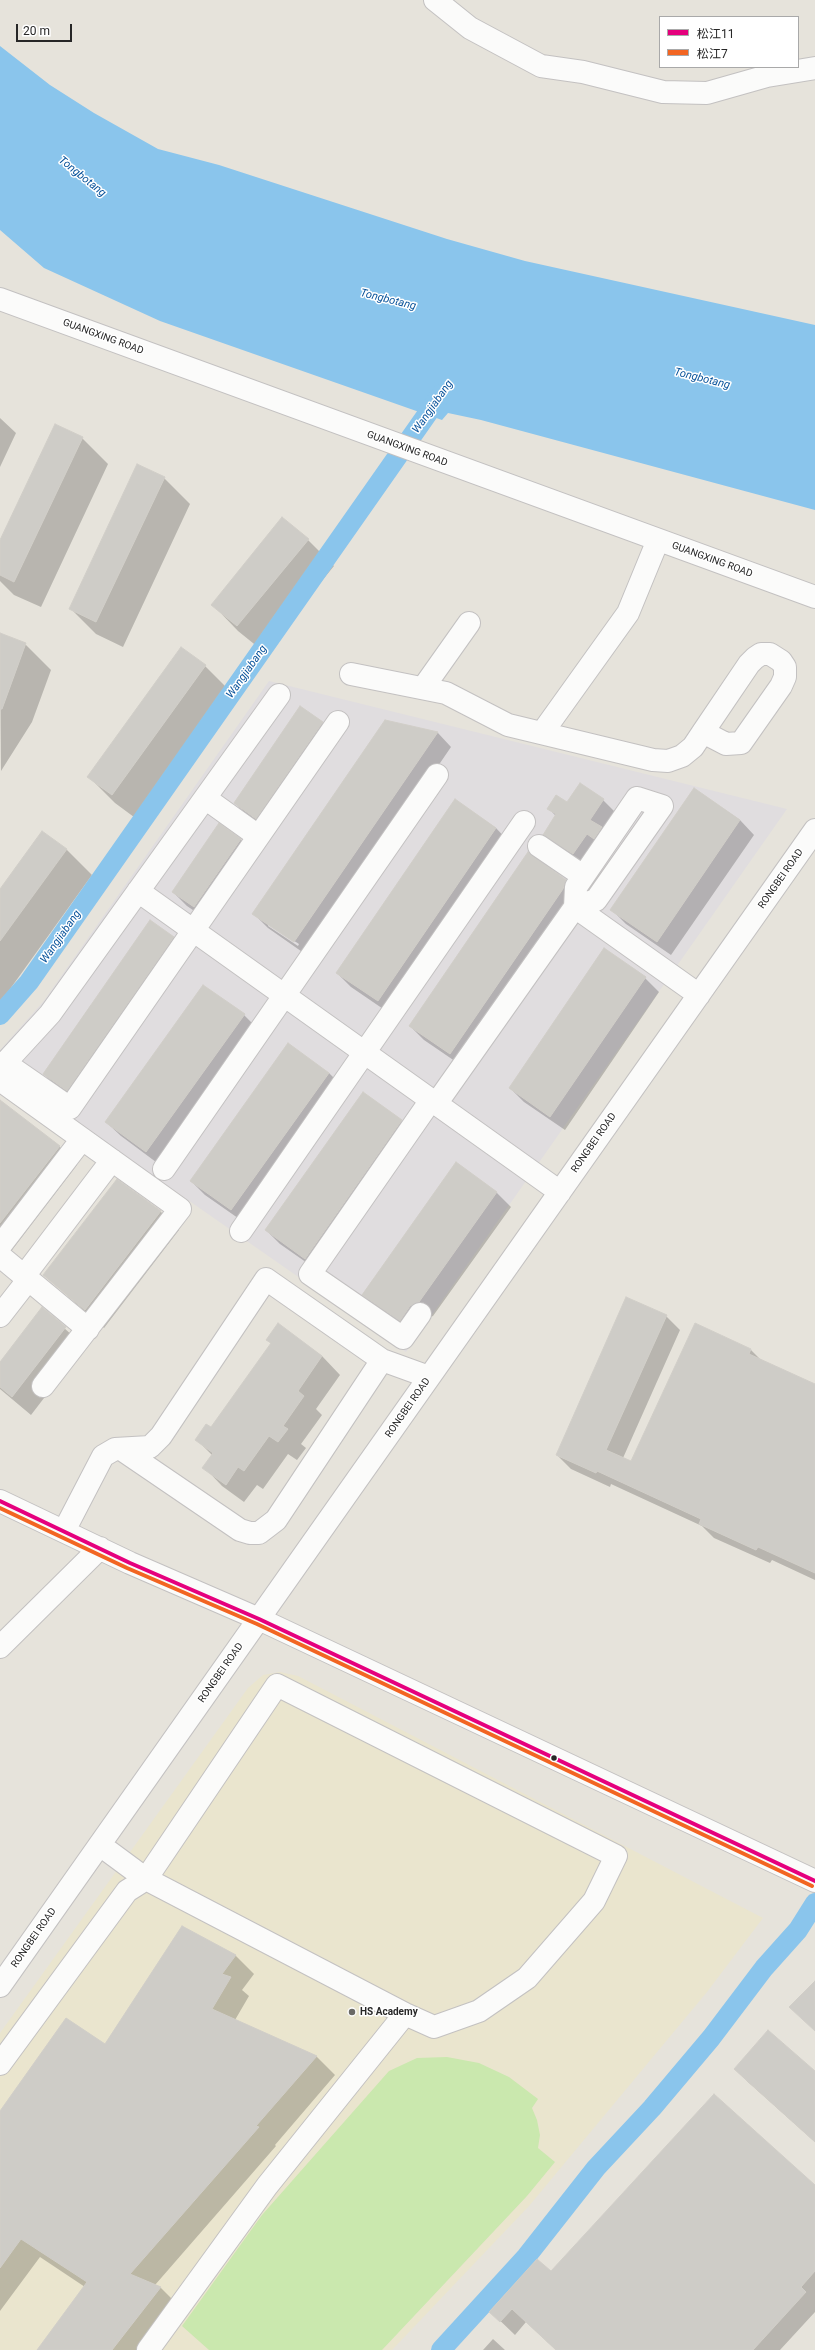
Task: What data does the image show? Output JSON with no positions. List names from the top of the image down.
{
  "streets": {
    "street": ["GUANGXING ROAD", "RONGBEI ROAD"]
  },
  "water": ["Tongbotang", "Wangjiabang"],
  "places": ["HS Academy"],
  "lines": ["transit line 松江11", "transit line 松江7"],
  "legend": ["松江11", "松江7"],
  "scale_bar": "20 m"
}
